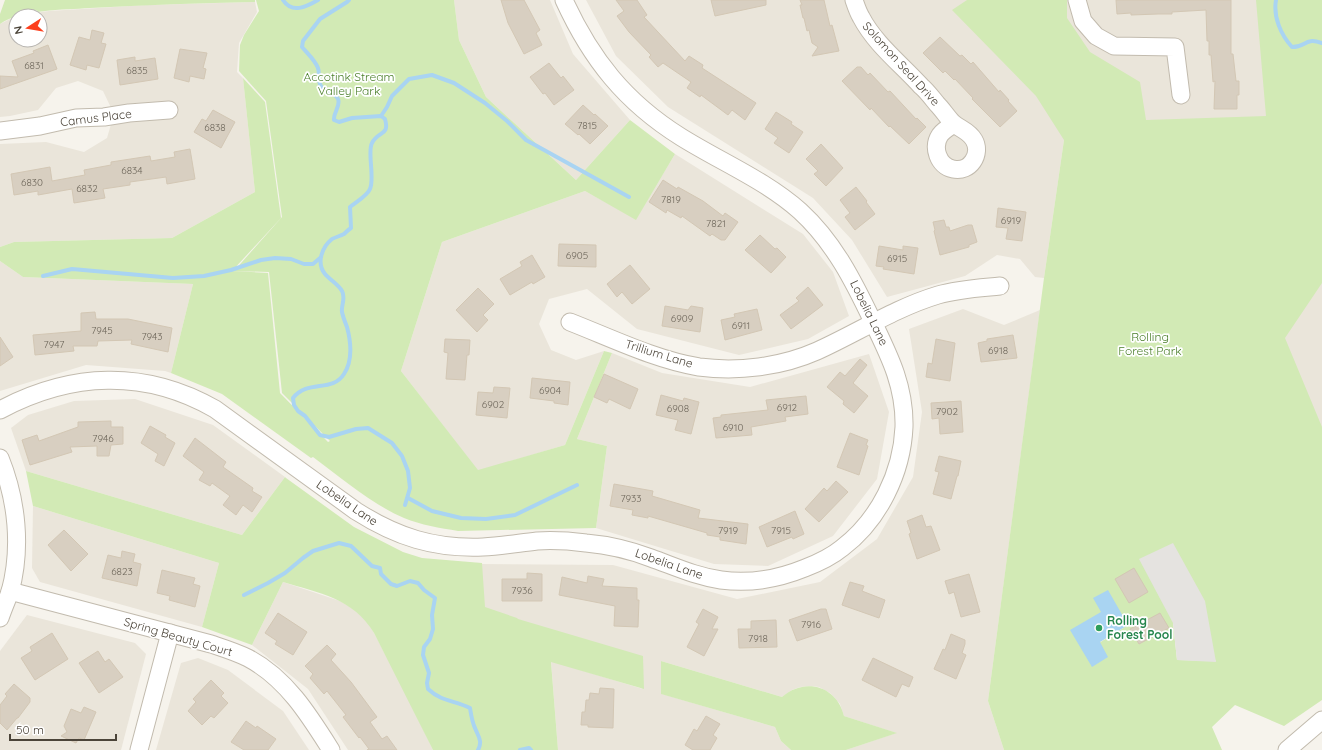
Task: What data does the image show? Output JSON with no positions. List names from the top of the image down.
{
  "streets": {
    "street": [
      "Solomon Seal Drive",
      "Camus Place",
      "Lobelia Lane",
      "Trillium Lane",
      "Spring Beauty Court"
    ]
  },
  "crossings": [
    ["Lobelia Lane", "Trillium Lane"]
  ],
  "parks": ["Accotink Stream Valley Park", "Rolling Forest Park"],
  "places": ["Rolling Forest Pool"],
  "house_numbers": [
    "6831",
    "6835",
    "7815",
    "6838",
    "6834",
    "6830",
    "6832",
    "7819",
    "6919",
    "7821",
    "6905",
    "6915",
    "6909",
    "6911",
    "7945",
    "7943",
    "7947",
    "6918",
    "6904",
    "6902",
    "6912",
    "6908",
    "7902",
    "6910",
    "7946",
    "7933",
    "7919",
    "7915",
    "6823",
    "7936",
    "7916",
    "7918"
  ],
  "scale_bar": "50 m",
  "north": "left"
}
